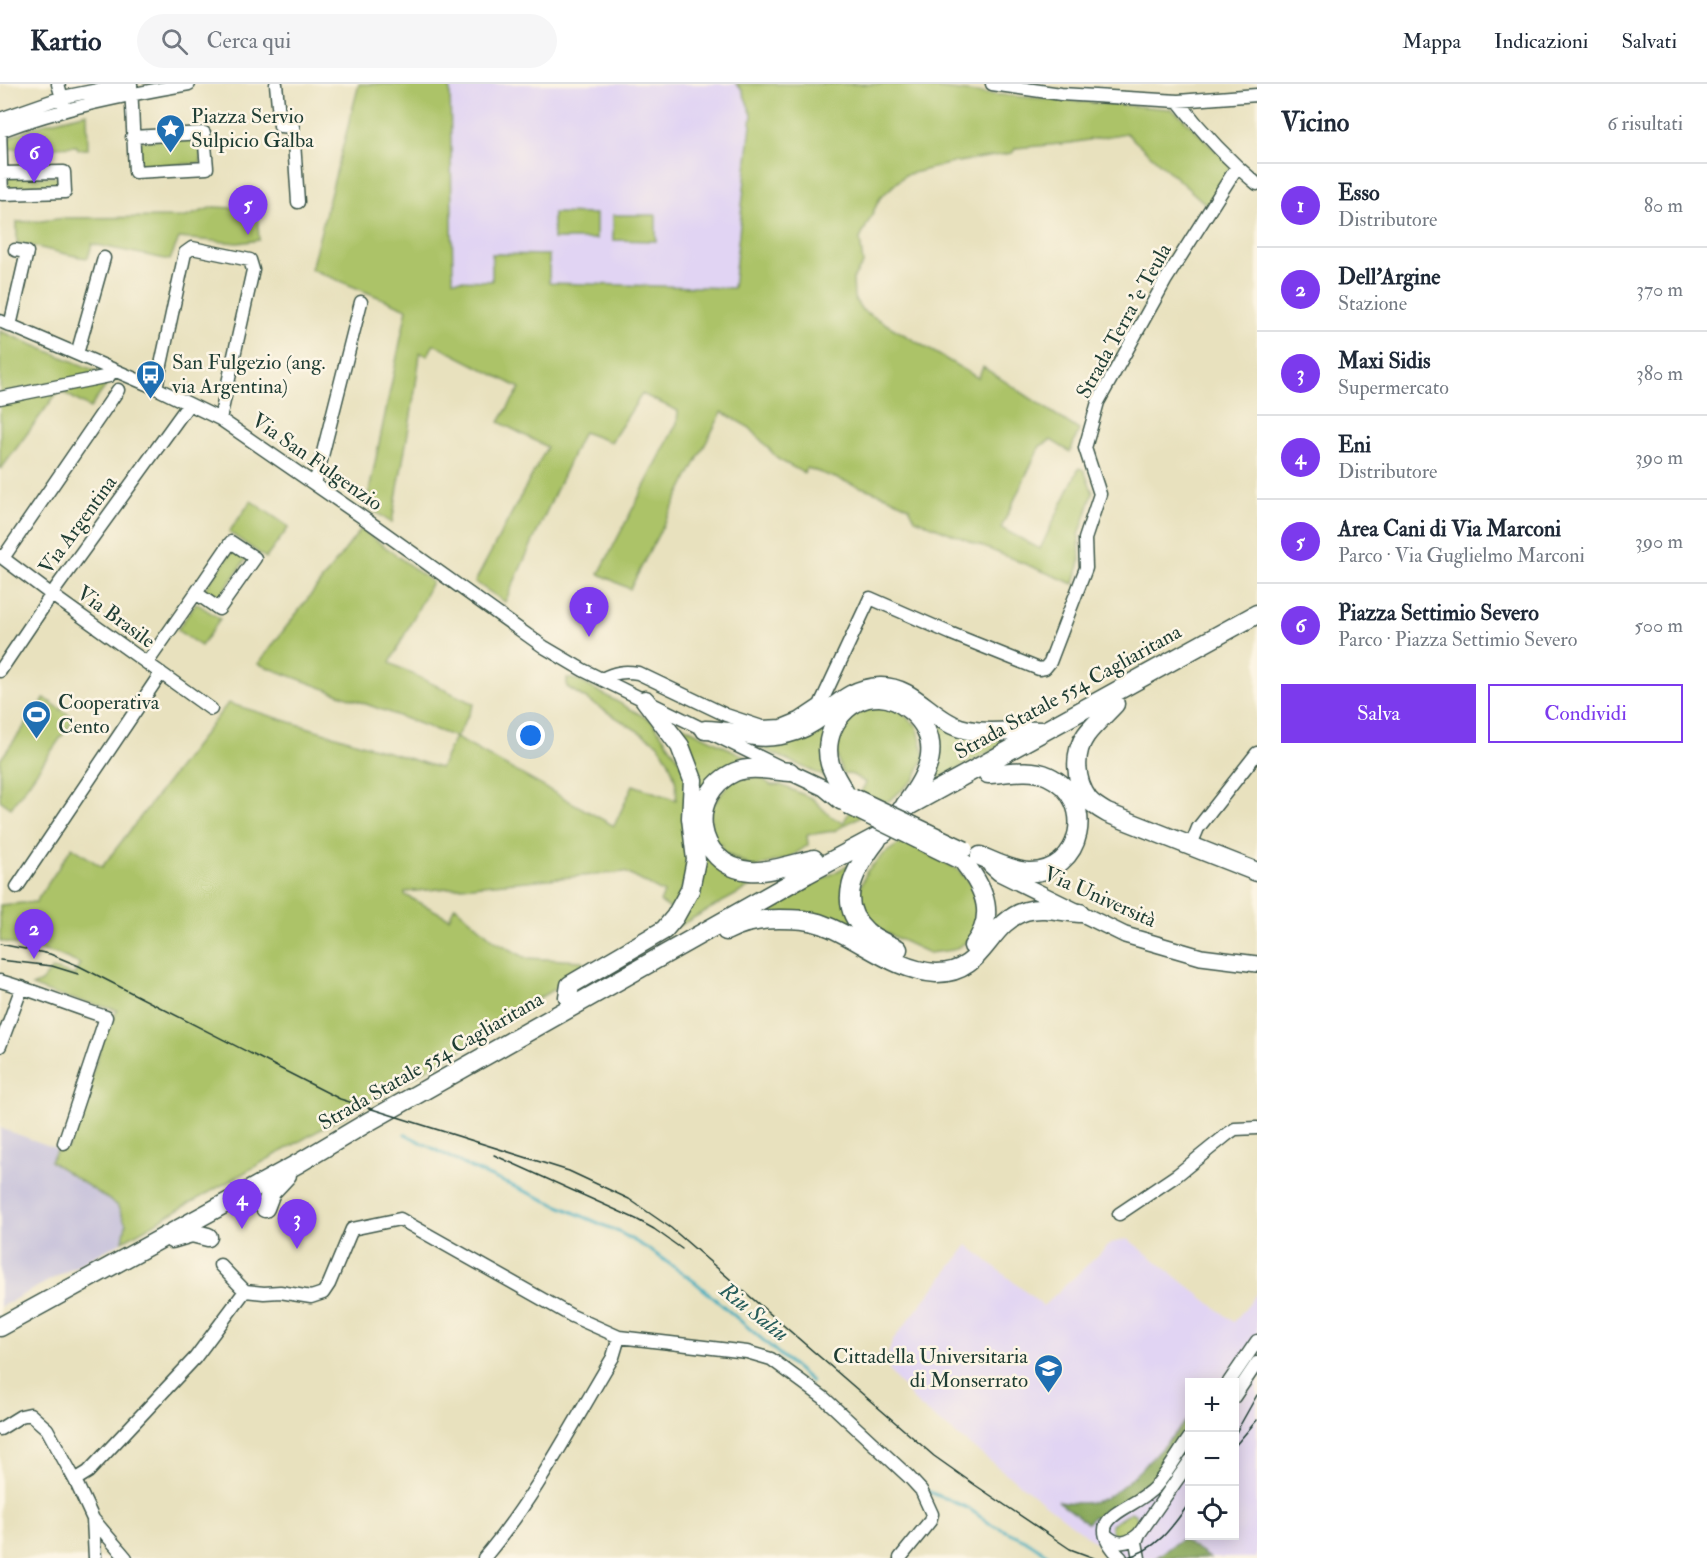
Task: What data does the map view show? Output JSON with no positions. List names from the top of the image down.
{
  "streets": {
    "highway": ["Strada Statale 554 Cagliaritana"],
    "main road": ["Via Università"],
    "street": [
      "Strada Terra 'e Teula",
      "Via San Fulgenzio",
      "Via Argentina",
      "Via Brasile"
    ]
  },
  "crossings": [
    ["Strada Terra 'e Teula", "Via Università"],
    ["Via San Fulgenzio", "Via Argentina"],
    ["Via San Fulgenzio", "Via Università"],
    ["Via Argentina", "Via Brasile"]
  ],
  "water": ["Riu Saliu"],
  "places": {
    "place": ["Piazza Servio Sulpicio Galba"],
    "bus stop": ["San Fulgezio (ang. via Argentina)"],
    "sports": ["Cooperativa Cento"],
    "school or university": ["Cittadella Universitaria di Monserrato"]
  },
  "page": {
    "header": "Kartio",
    "search": "Cerca qui",
    "nav": ["Mappa", "Indicazioni", "Salvati"],
    "heading": ["Vicino", "6 risultati"],
    "pins": [
      "6",
      "5",
      "1",
      "2",
      "4",
      "3"
    ],
    "list": [
      {
        "mark": "1",
        "name": "Esso",
        "note": "Distributore",
        "value": "80 m"
      },
      {
        "mark": "2",
        "name": "Dell'Argine",
        "note": "Stazione",
        "value": "370 m"
      },
      {
        "mark": "3",
        "name": "Maxi Sidis",
        "note": "Supermercato",
        "value": "380 m"
      },
      {
        "mark": "4",
        "name": "Eni",
        "note": "Distributore",
        "value": "390 m"
      },
      {
        "mark": "5",
        "name": "Area Cani di Via Marconi",
        "note": "Parco · Via Guglielmo Marconi",
        "value": "390 m"
      },
      {
        "mark": "6",
        "name": "Piazza Settimio Severo",
        "note": "Parco · Piazza Settimio Severo",
        "value": "500 m"
      }
    ],
    "buttons": ["Salva", "Condividi"],
    "map_buttons": ["+", "−"]
  }
}
